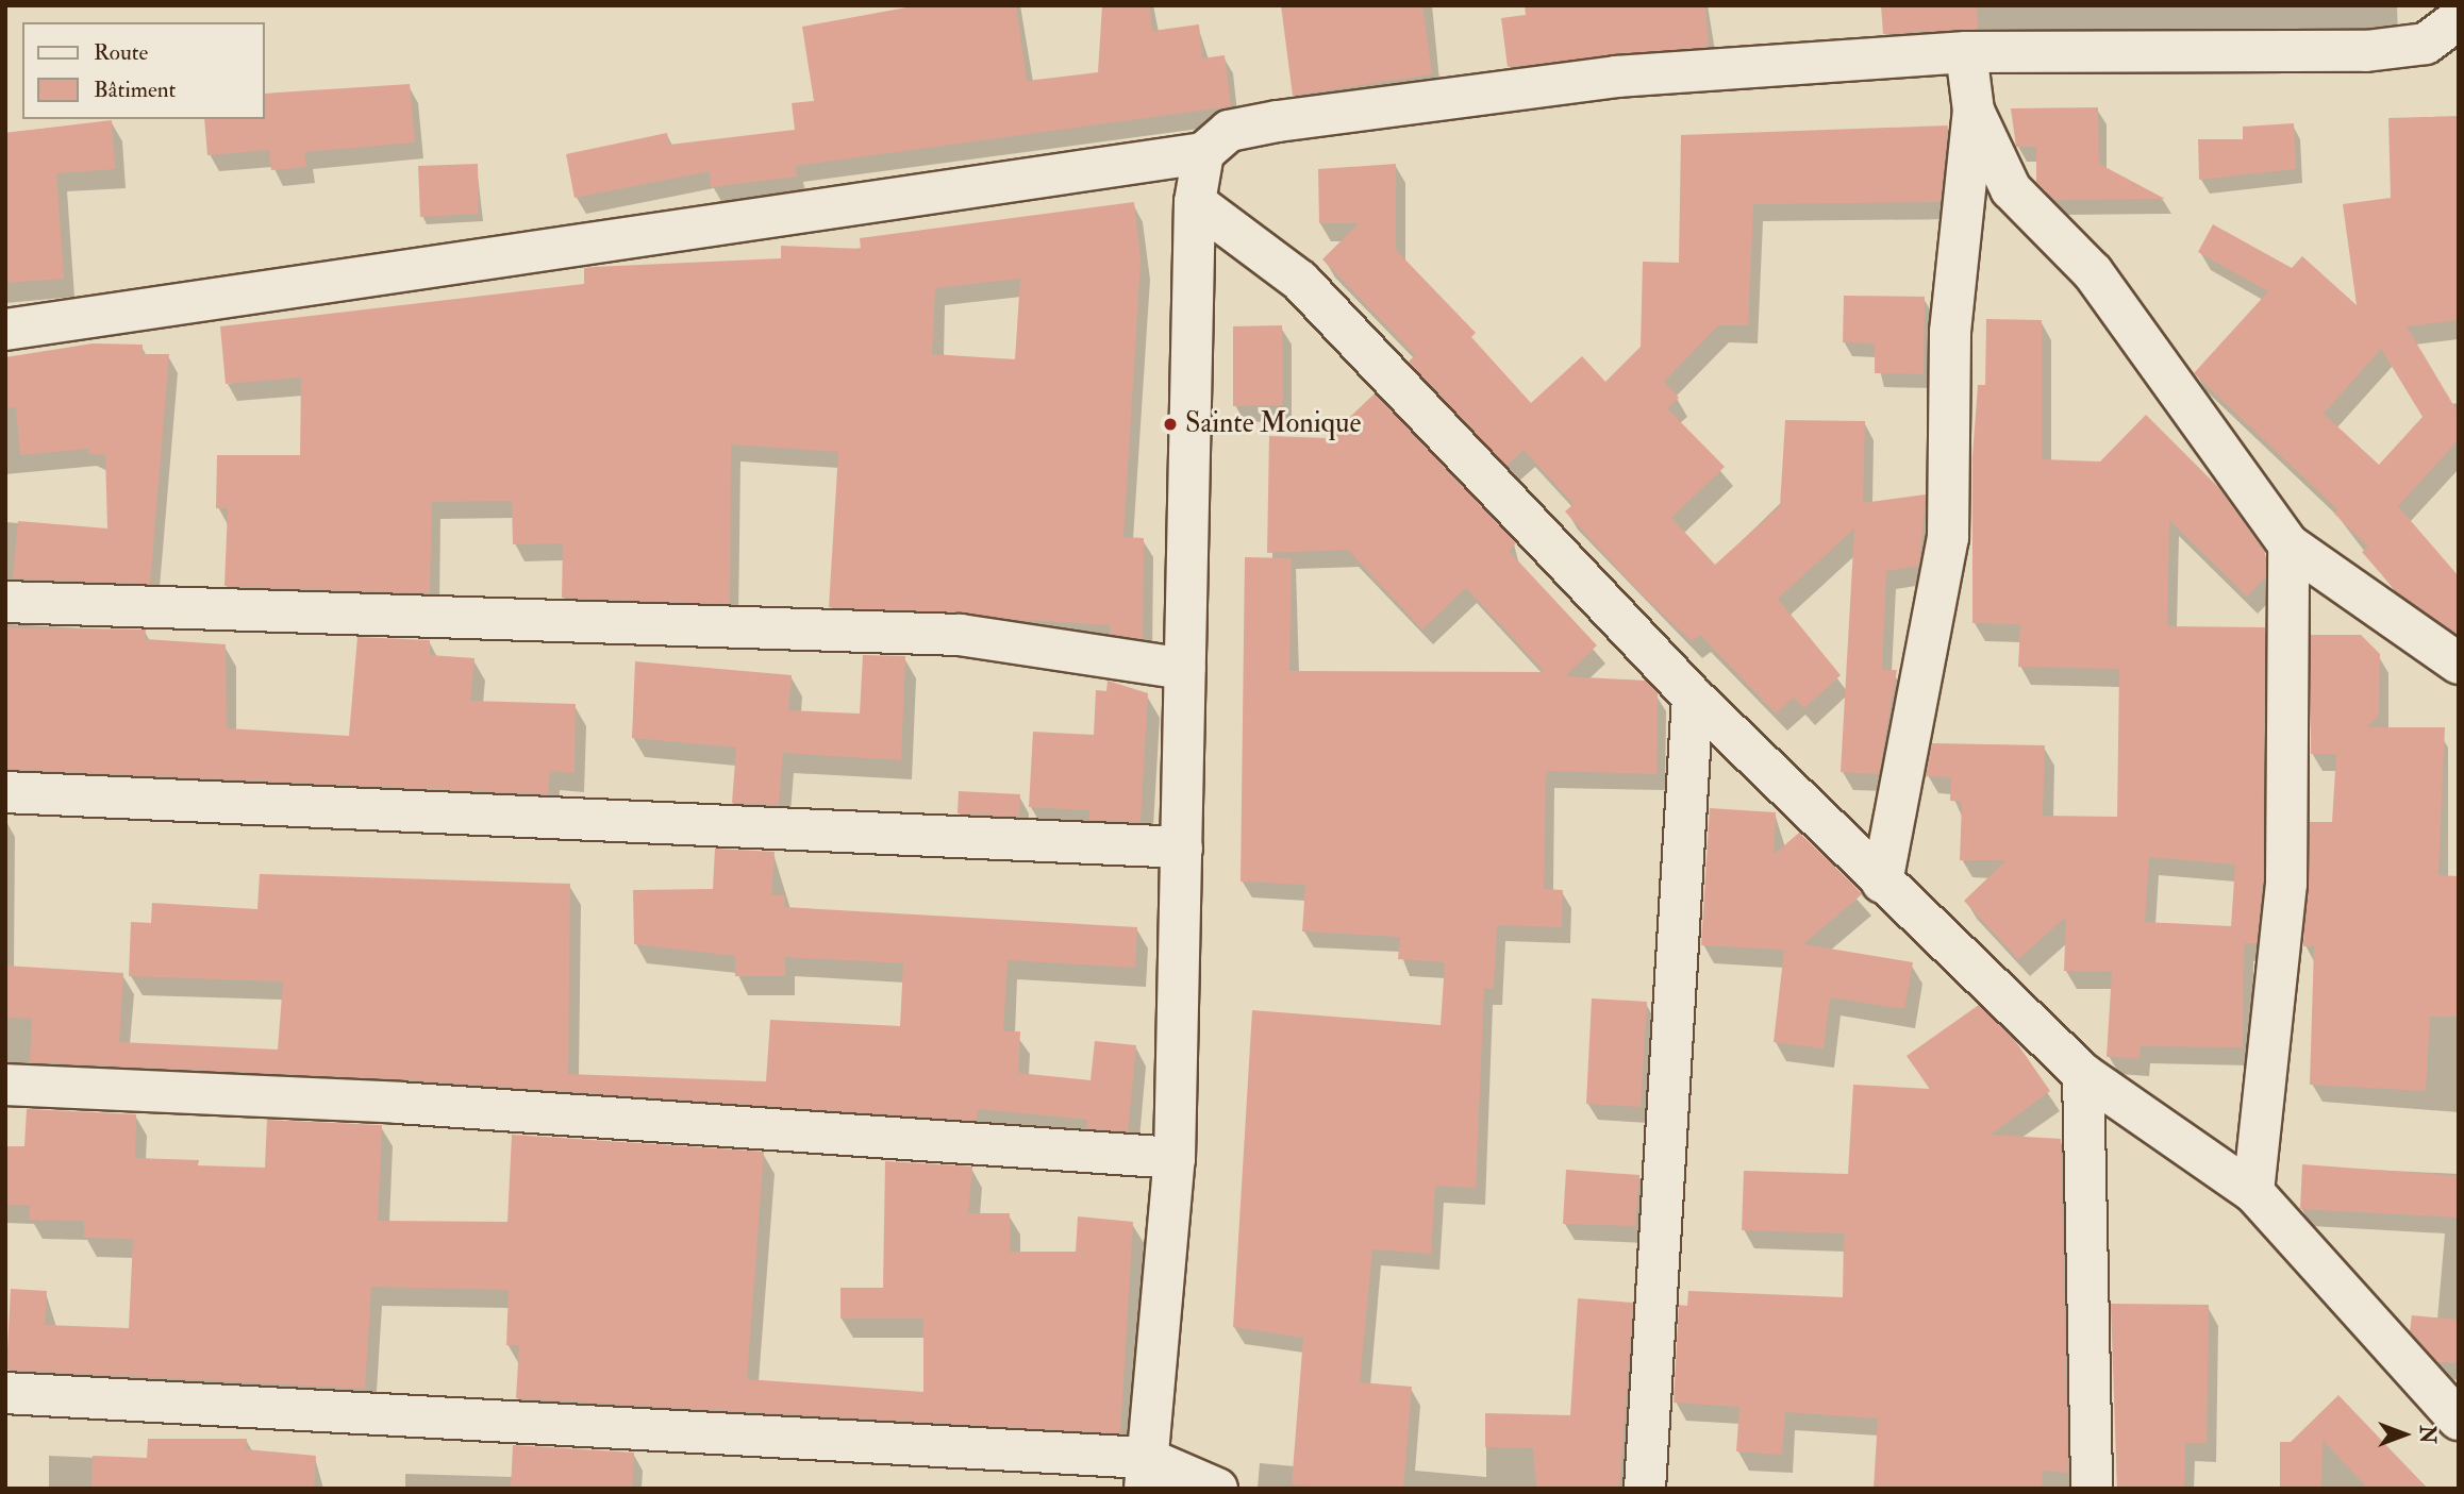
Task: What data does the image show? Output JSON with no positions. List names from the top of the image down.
{
  "places": ["Sainte Monique"],
  "legend": ["Route", "Bâtiment"],
  "north": "right"
}
